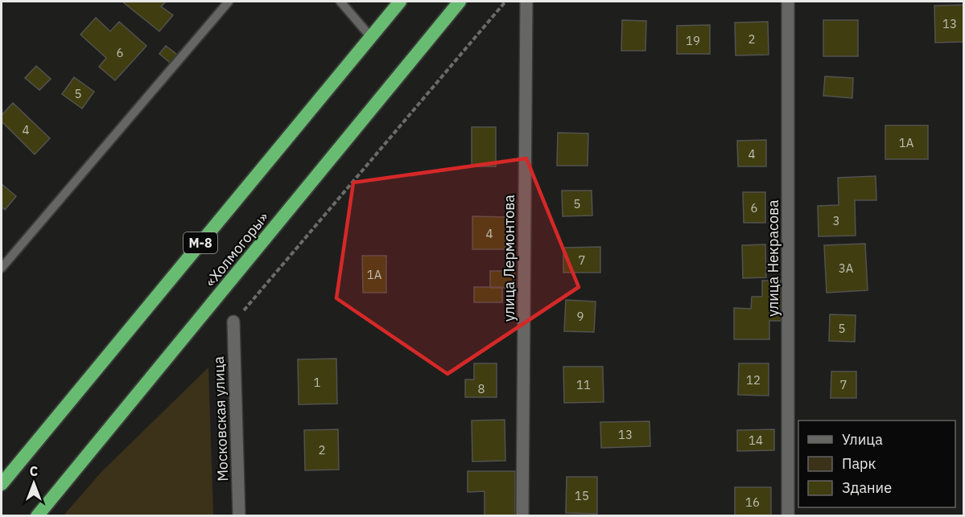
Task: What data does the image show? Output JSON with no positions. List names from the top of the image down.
{
  "streets": {
    "highway": ["М-8", "«Холмогоры»"],
    "street": ["улица Лермонтова", "улица Некрасова", "Московская улица"]
  },
  "house_numbers": [
    "13",
    "2",
    "19",
    "6",
    "5",
    "4",
    "1А",
    "4",
    "5",
    "6",
    "3",
    "4",
    "7",
    "3А",
    "1А",
    "9",
    "5",
    "12",
    "1",
    "11",
    "7",
    "8",
    "13",
    "14",
    "2",
    "15",
    "16"
  ],
  "legend": ["Улица", "Парк", "Здание"],
  "north": "top"
}
